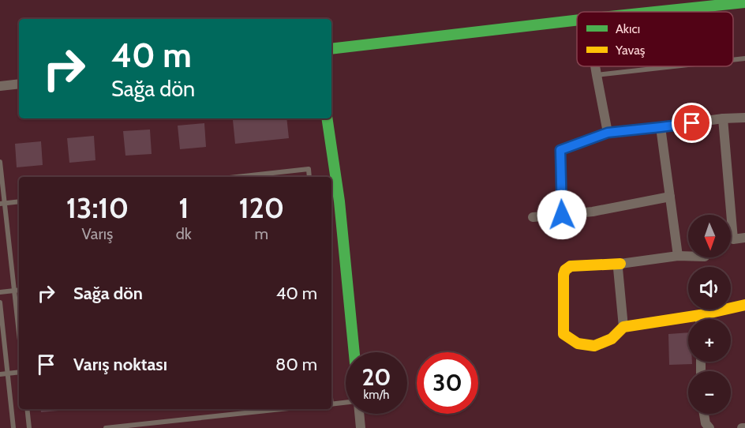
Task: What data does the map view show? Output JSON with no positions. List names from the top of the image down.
{
  "legend": ["Akıcı", "Yavaş"],
  "north": "bottom",
  "page": {
    "turn": ["40 m", "Sağa dön"],
    "eta": [
      "13:10",
      "Varış",
      "1",
      "dk",
      "120",
      "m"
    ],
    "map_buttons": ["+", "−"],
    "list": [
      {
        "name": "Sağa dön",
        "value": "40 m"
      },
      {
        "name": "Varış noktası",
        "value": "80 m"
      }
    ],
    "speed": "20 km/h",
    "limit": "30"
  }
}
